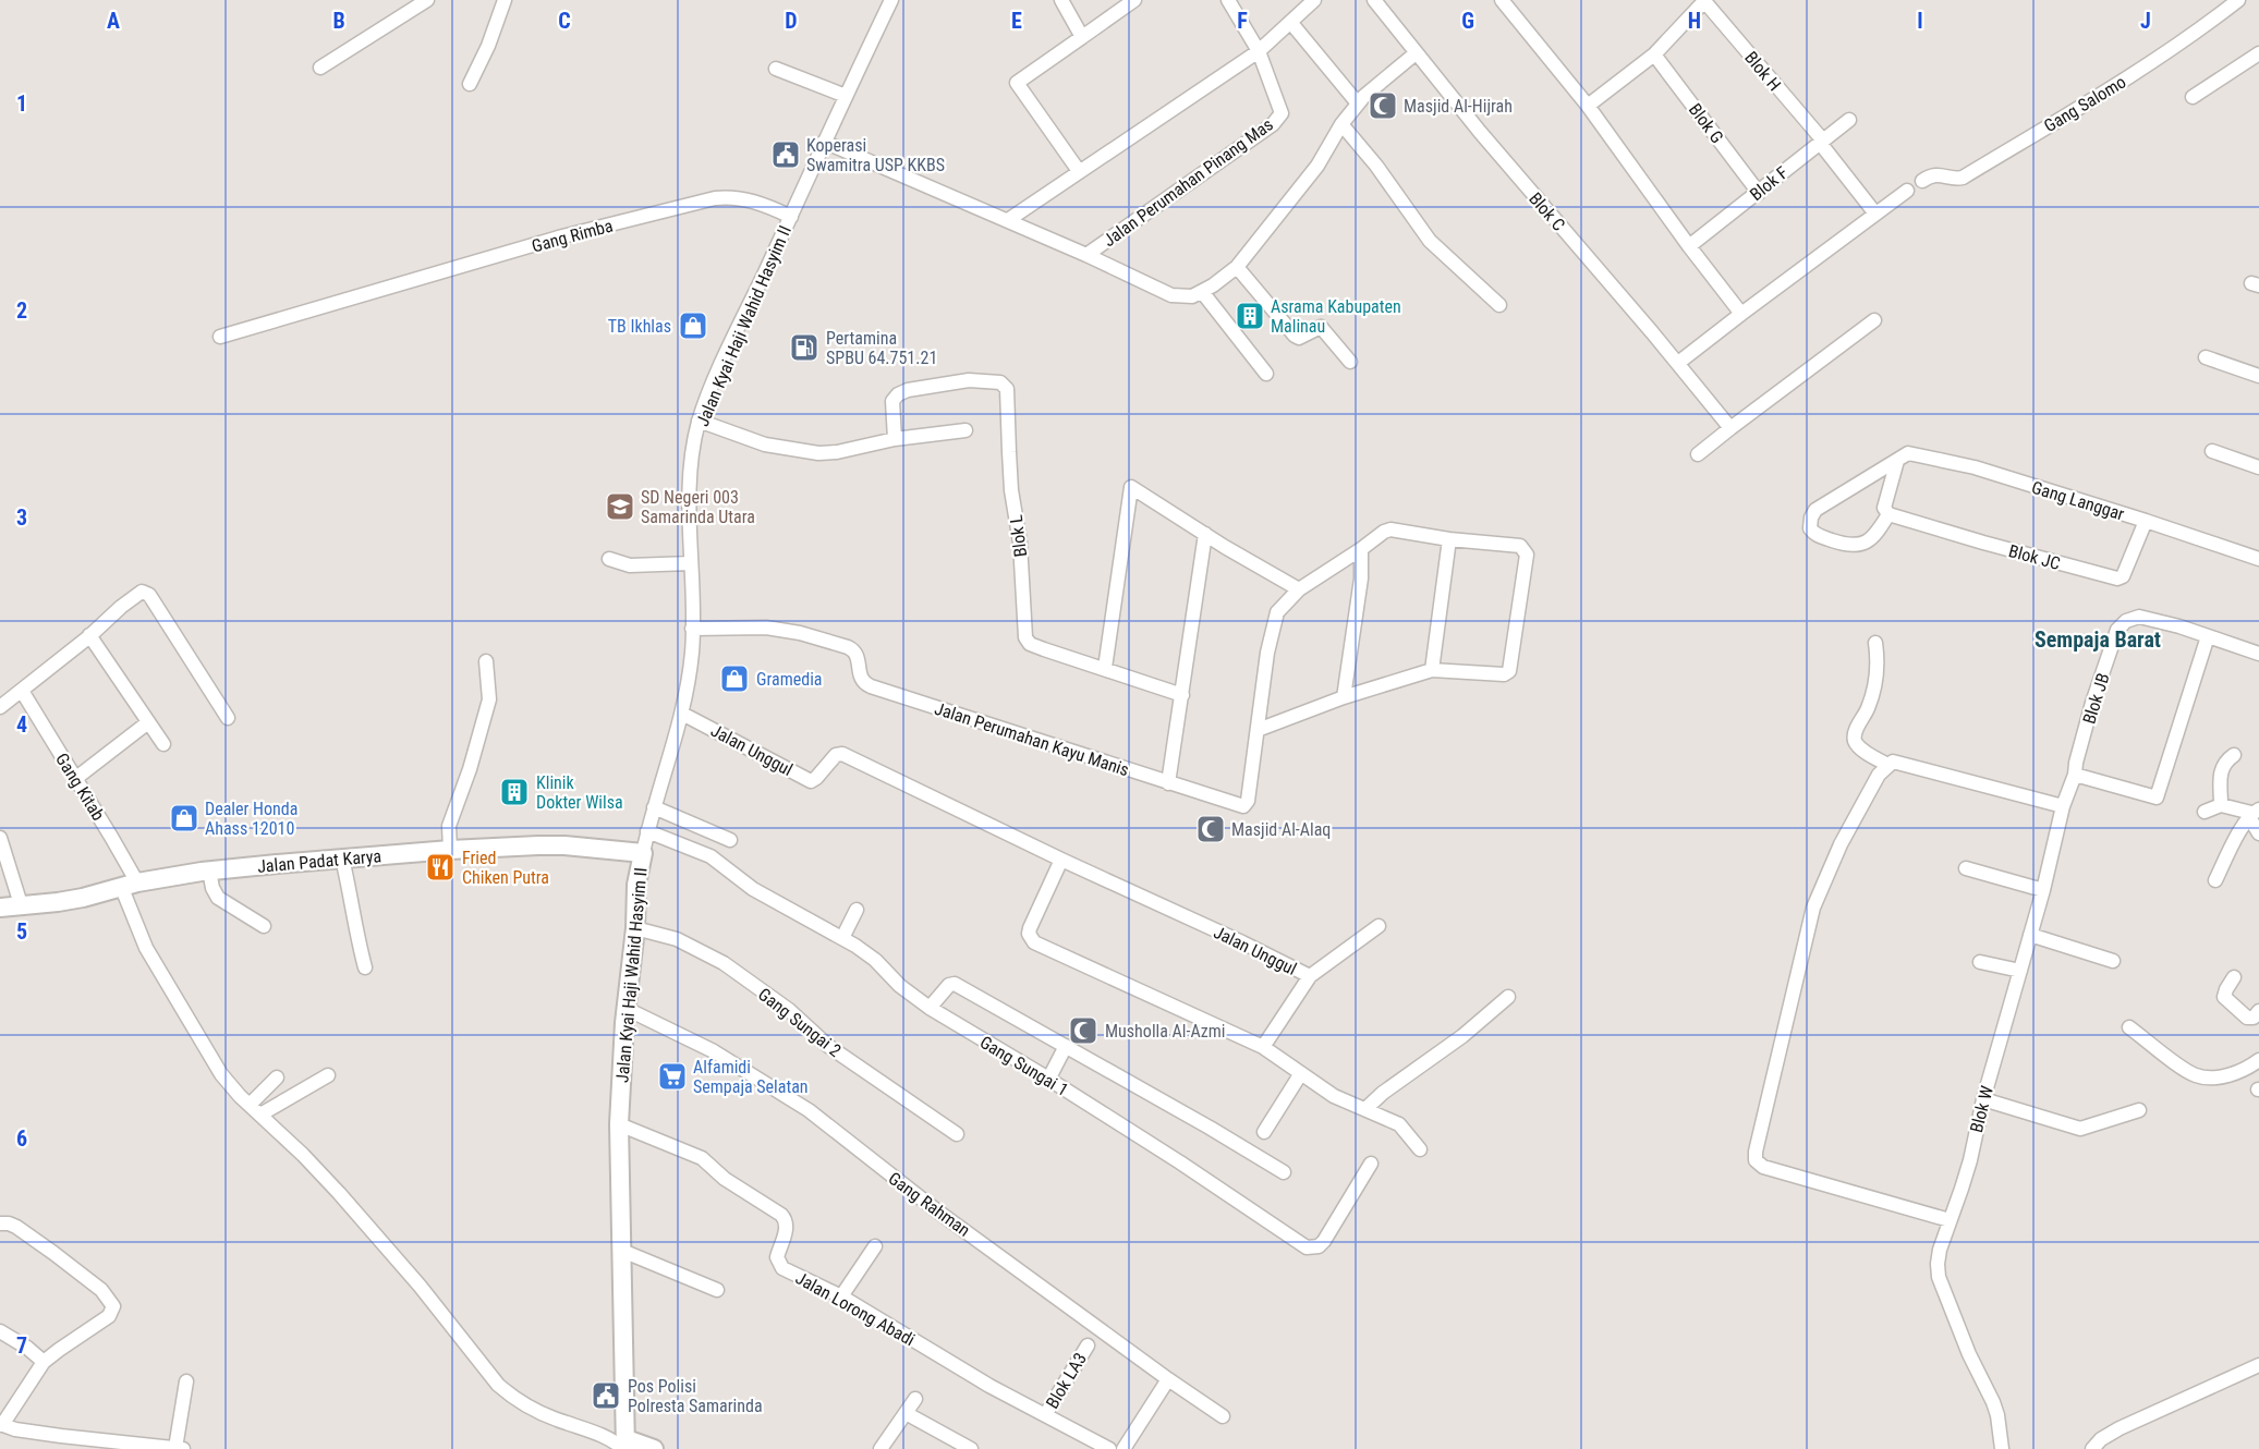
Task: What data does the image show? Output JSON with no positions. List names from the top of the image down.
{
  "streets": {
    "main road": ["Jalan Kyai Haji Wahid Hasyim II", "Jalan Padat Karya"],
    "street": [
      "Blok H",
      "Gang Salomo",
      "Blok G",
      "Jalan Perumahan Pinang Mas",
      "Blok F",
      "Blok C",
      "Gang Rimba",
      "Gang Langgar",
      "Blok L",
      "Blok JC",
      "Blok JB",
      "Jalan Perumahan Kayu Manis",
      "Jalan Unggul",
      "Gang Kitab",
      "Gang Sungai 2",
      "Gang Sungai 1",
      "Blok W",
      "Gang Rahman",
      "Jalan Lorong Abadi",
      "Blok LA3"
    ]
  },
  "crossings": [
    ["Blok H", "Blok F"],
    ["Blok G", "Blok F"],
    ["Gang Rimba", "Jalan Kyai Haji Wahid Hasyim II"],
    ["Jalan Kyai Haji Wahid Hasyim II", "Jalan Perumahan Kayu Manis"],
    ["Jalan Kyai Haji Wahid Hasyim II", "Jalan Unggul"],
    ["Jalan Kyai Haji Wahid Hasyim II", "Gang Kitab"],
    ["Jalan Kyai Haji Wahid Hasyim II", "Jalan Padat Karya"],
    ["Jalan Kyai Haji Wahid Hasyim II", "Gang Sungai 2"],
    ["Jalan Kyai Haji Wahid Hasyim II", "Gang Sungai 1"],
    ["Jalan Kyai Haji Wahid Hasyim II", "Gang Rahman"],
    ["Jalan Kyai Haji Wahid Hasyim II", "Jalan Lorong Abadi"],
    ["Gang Langgar", "Blok JC"],
    ["Blok JB", "Blok W"],
    ["Gang Kitab", "Jalan Padat Karya"],
    ["Jalan Lorong Abadi", "Blok LA3"]
  ],
  "districts": ["Sempaja Barat"],
  "places": {
    "mosque": ["Masjid Al-Hijrah", "Masjid Al-Alaq", "Musholla Al-Azmi"],
    "public building": ["Koperasi Swamitra USP KKBS", "Pos Polisi Polresta Samarinda"],
    "building": ["Asrama Kabupaten Malinau", "Klinik Dokter Wilsa"],
    "shop": ["TB Ikhlas", "Gramedia", "Dealer Honda Ahass 12010"],
    "fuel station": ["Pertamina SPBU 64.751.21"],
    "school or university": ["SD Negeri 003 Samarinda Utara"],
    "restaurant": ["Fried Chiken Putra"],
    "supermarket": ["Alfamidi Sempaja Selatan"]
  },
  "grid": {
    "columns": [
      "A",
      "B",
      "C",
      "D",
      "E",
      "F",
      "G",
      "H",
      "I",
      "J"
    ],
    "rows": [
      "1",
      "2",
      "3",
      "4",
      "5",
      "6",
      "7"
    ]
  }
}
